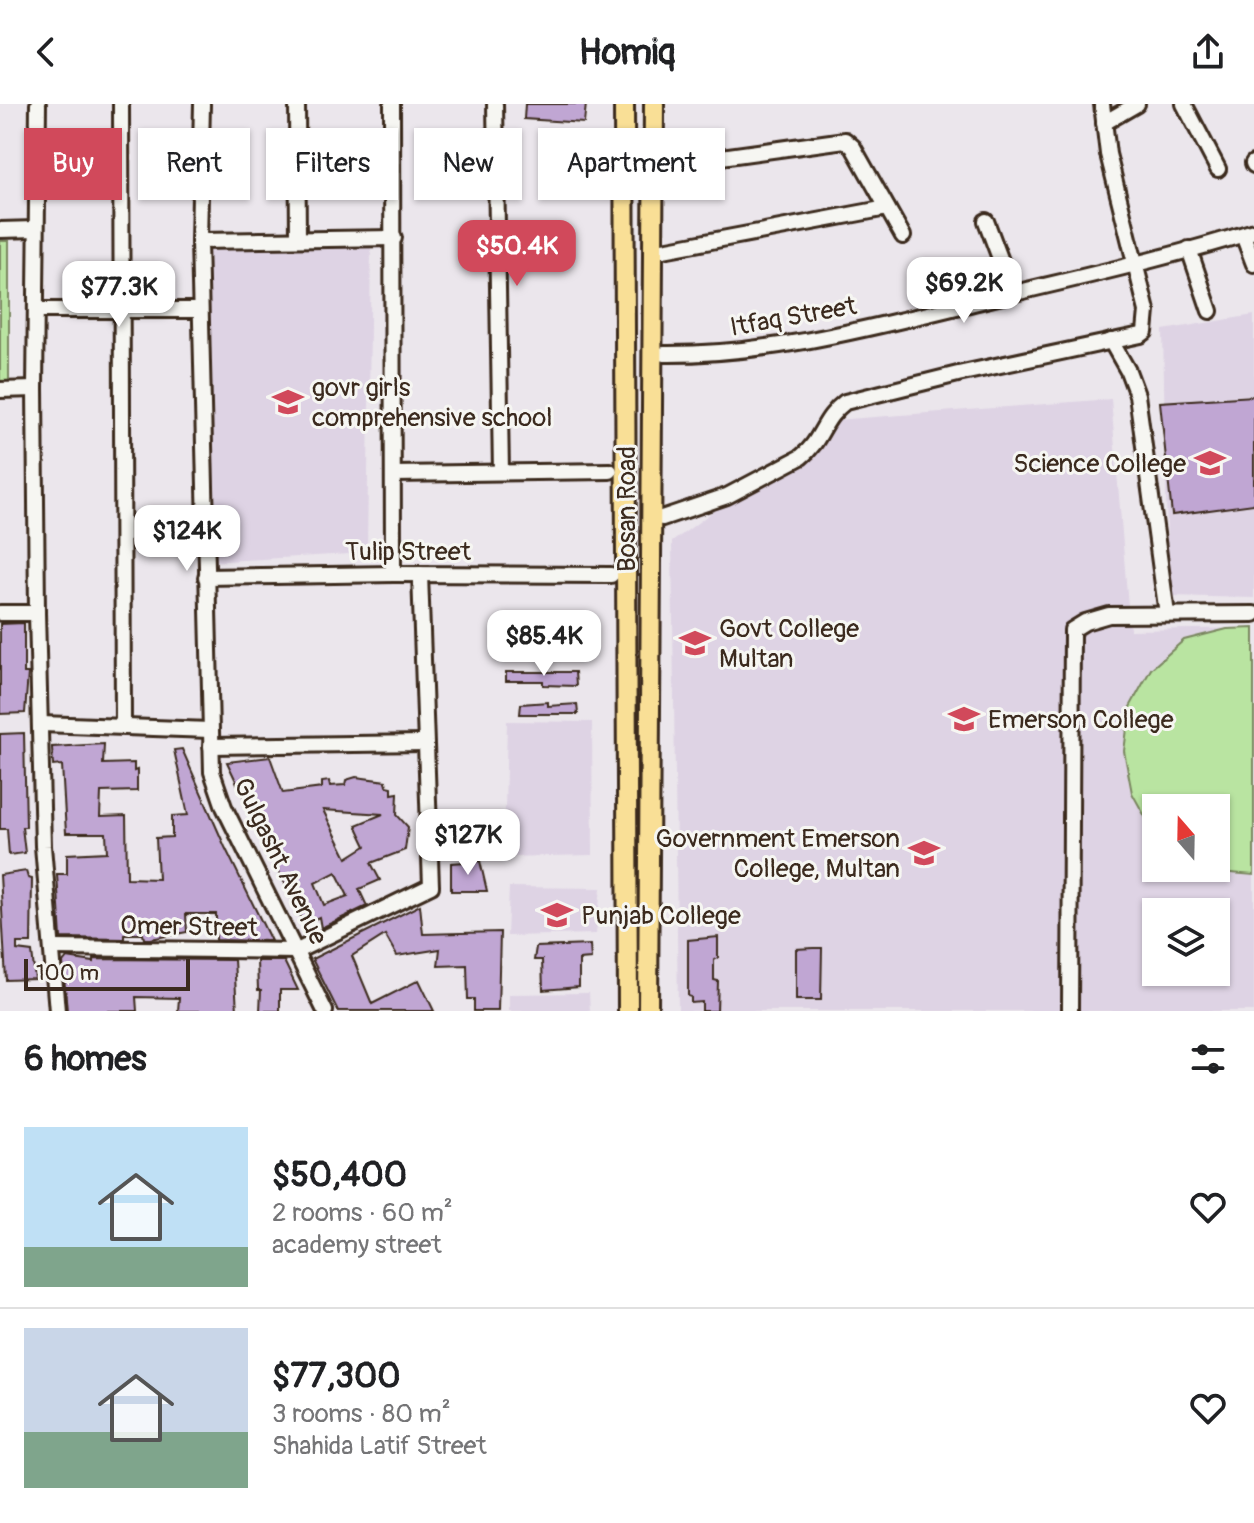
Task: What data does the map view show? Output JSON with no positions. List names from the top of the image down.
{
  "streets": {
    "main road": ["Bosan Road"],
    "street": [
      "Itfaq Street",
      "Tulip Street",
      "Gulgasht Avenue",
      "Omer Street"
    ]
  },
  "crossings": [
    ["Itfaq Street", "Bosan Road"],
    ["Tulip Street", "Gulgasht Avenue"],
    ["Tulip Street", "Omer Street"],
    ["Gulgasht Avenue", "Omer Street"]
  ],
  "places": {
    "school or university": [
      "govr girls comprehensive school",
      "Science College",
      "Govt College Multan",
      "Emerson College",
      "Government Emerson College, Multan",
      "Punjab College"
    ]
  },
  "scale_bar": "100 m",
  "north": "top",
  "page": {
    "header": "Homiq",
    "chip": [
      "Buy",
      "Rent",
      "Filters",
      "New",
      "Apartment"
    ],
    "price": [
      "$50.4K",
      "$69.2K",
      "$77.3K",
      "$124K",
      "$85.4K",
      "$127K"
    ],
    "scale": "100 m",
    "heading": "6 homes",
    "list": [
      {
        "name": "$50,400",
        "note": "2 rooms · 60 m² · academy street"
      },
      {
        "name": "$77,300",
        "note": "3 rooms · 80 m² · Shahida Latif Street"
      }
    ]
  }
}
